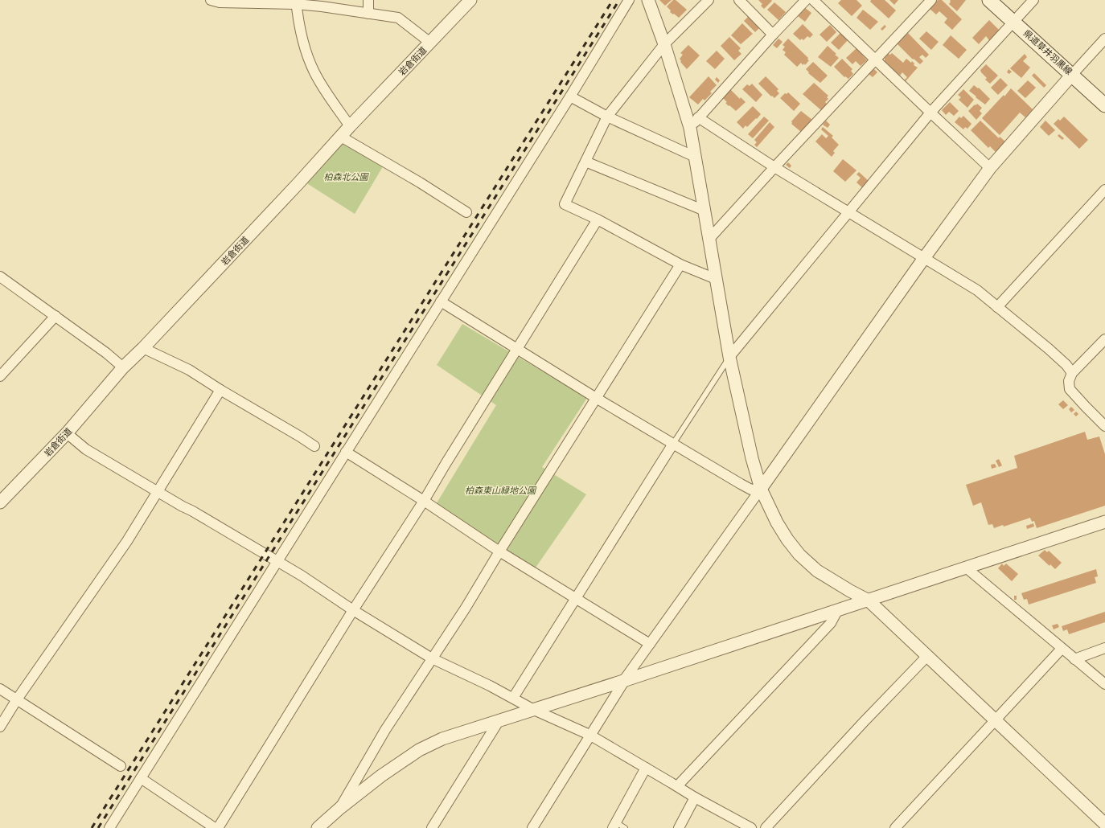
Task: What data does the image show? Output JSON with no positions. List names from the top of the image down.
{
  "streets": {
    "main road": ["県道草井羽黒線"],
    "street": ["岩倉街道"]
  },
  "parks": ["柏森北公園", "柏森東山緑地公園"]
}
